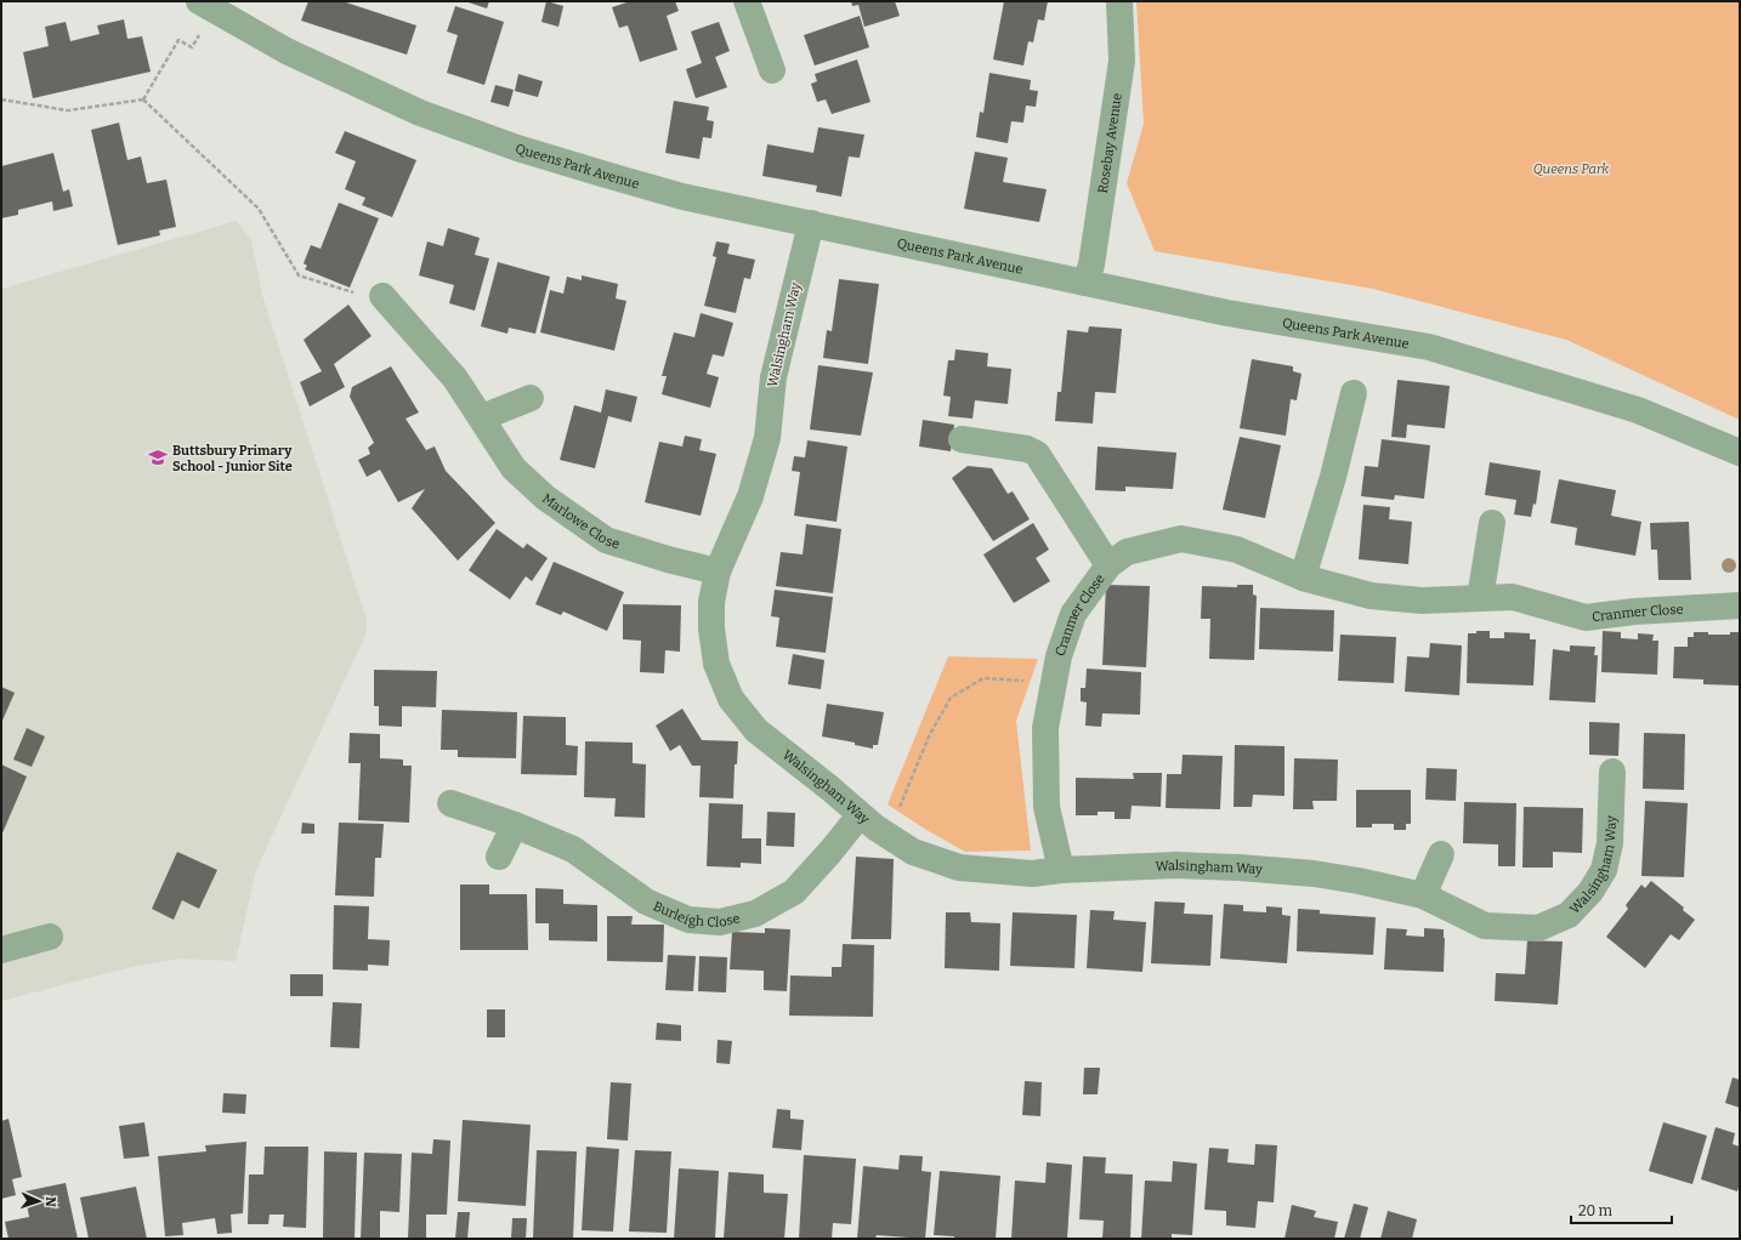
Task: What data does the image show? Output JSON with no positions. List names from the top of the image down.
{
  "streets": {
    "street": [
      "Rosebay Avenue",
      "Queens Park Avenue",
      "Walsingham Way",
      "Marlowe Close",
      "Cranmer Close",
      "Burleigh Close"
    ]
  },
  "crossings": [
    ["Rosebay Avenue", "Queens Park Avenue"],
    ["Queens Park Avenue", "Walsingham Way"],
    ["Walsingham Way", "Marlowe Close"],
    ["Walsingham Way", "Cranmer Close"],
    ["Walsingham Way", "Burleigh Close"]
  ],
  "parks": ["Queens Park"],
  "places": {
    "school or university": ["Buttsbury Primary School - Junior Site"]
  },
  "scale_bar": "20 m",
  "north": "right"
}
